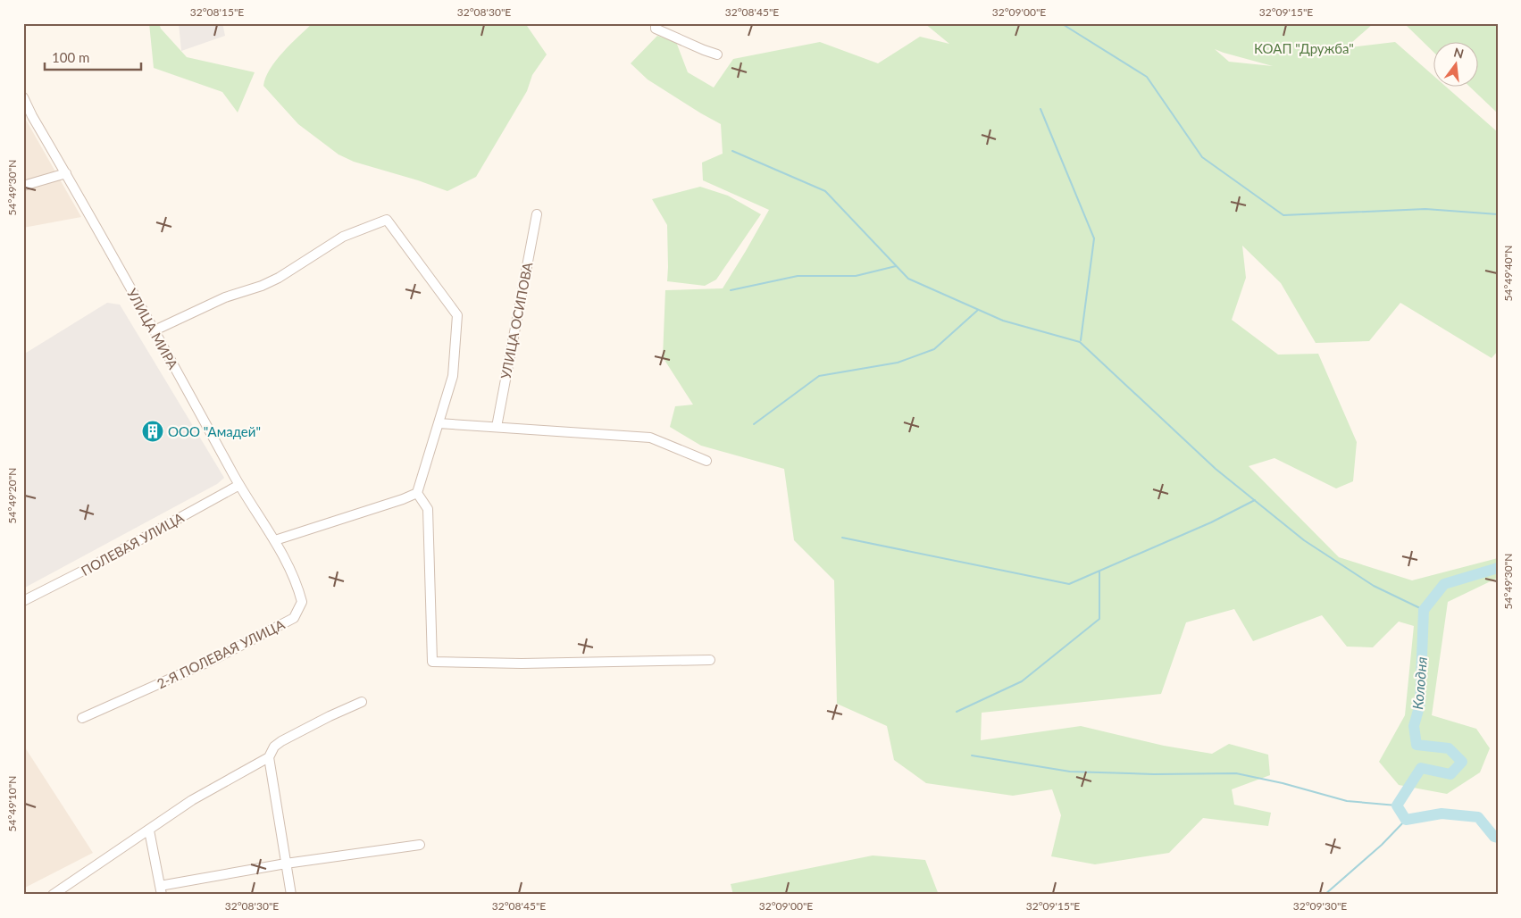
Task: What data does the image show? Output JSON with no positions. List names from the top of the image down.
{
  "streets": {
    "street": [
      "УЛИЦА ОСИПОВА",
      "УЛИЦА МИРА",
      "ПОЛЕВАЯ УЛИЦА",
      "2-Я ПОЛЕВАЯ УЛИЦА"
    ]
  },
  "crossings": [
    ["УЛИЦА МИРА", "ПОЛЕВАЯ УЛИЦА"],
    ["УЛИЦА МИРА", "2-Я ПОЛЕВАЯ УЛИЦА"],
    ["ПОЛЕВАЯ УЛИЦА", "2-Я ПОЛЕВАЯ УЛИЦА"]
  ],
  "water": ["Колодня"],
  "parks": ["КОАП \"Дружба\""],
  "places": {
    "building": ["ООО \"Амадей\""]
  },
  "scale_bar": "100 m",
  "north": "top",
  "coordinates": [
    "32°08'15\"E",
    "32°08'30\"E",
    "32°08'45\"E",
    "32°09'00\"E",
    "32°09'15\"E",
    "54°49'30\"N",
    "54°49'40\"N",
    "54°49'20\"N",
    "54°49'10\"N",
    "32°09'30\"E"
  ]
}
